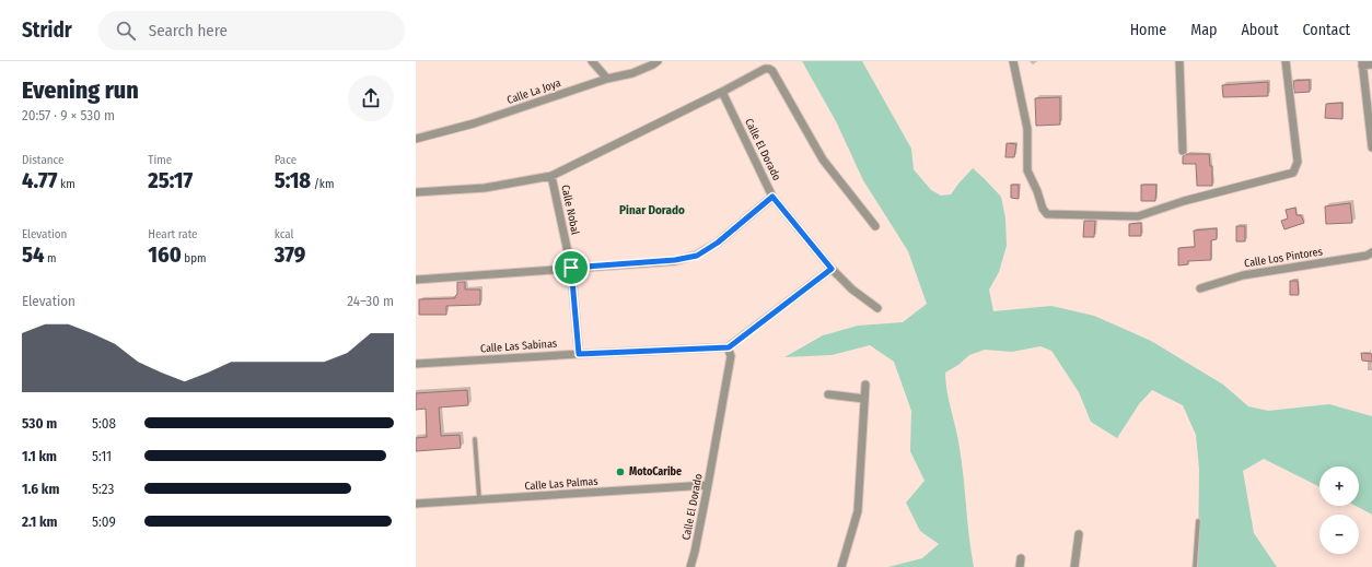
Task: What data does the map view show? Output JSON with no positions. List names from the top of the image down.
{
  "streets": {
    "street": [
      "Calle La Joya",
      "Calle El Dorado",
      "Calle Nobal",
      "Calle Los Pintores",
      "Calle Las Sabinas",
      "Calle Las Palmas"
    ]
  },
  "crossings": [
    ["Calle El Dorado", "Calle Las Sabinas"],
    ["Calle El Dorado", "Calle Las Palmas"],
    ["Calle Nobal", "Calle Las Sabinas"]
  ],
  "districts": ["Pinar Dorado"],
  "places": ["MotoCaribe"],
  "page": {
    "header": "Stridr",
    "search": "Search here",
    "nav": [
      "Home",
      "Map",
      "About",
      "Contact"
    ],
    "heading": ["Evening run", "20:57 · 9 × 530 m"],
    "stats": [
      ["Distance", "4.77 km"],
      ["Time", "25:17"],
      ["Pace", "5:18 /km"],
      ["Elevation", "54 m"],
      ["Heart rate", "160 bpm"],
      ["kcal", "379"]
    ],
    "chart": ["Elevation", "24–30 m"],
    "list": [
      {
        "name": "530 m",
        "note": "5:08"
      },
      {
        "name": "1.1 km",
        "note": "5:11"
      },
      {
        "name": "1.6 km",
        "note": "5:23"
      },
      {
        "name": "2.1 km",
        "note": "5:09"
      }
    ],
    "map_buttons": ["+", "−"]
  }
}
